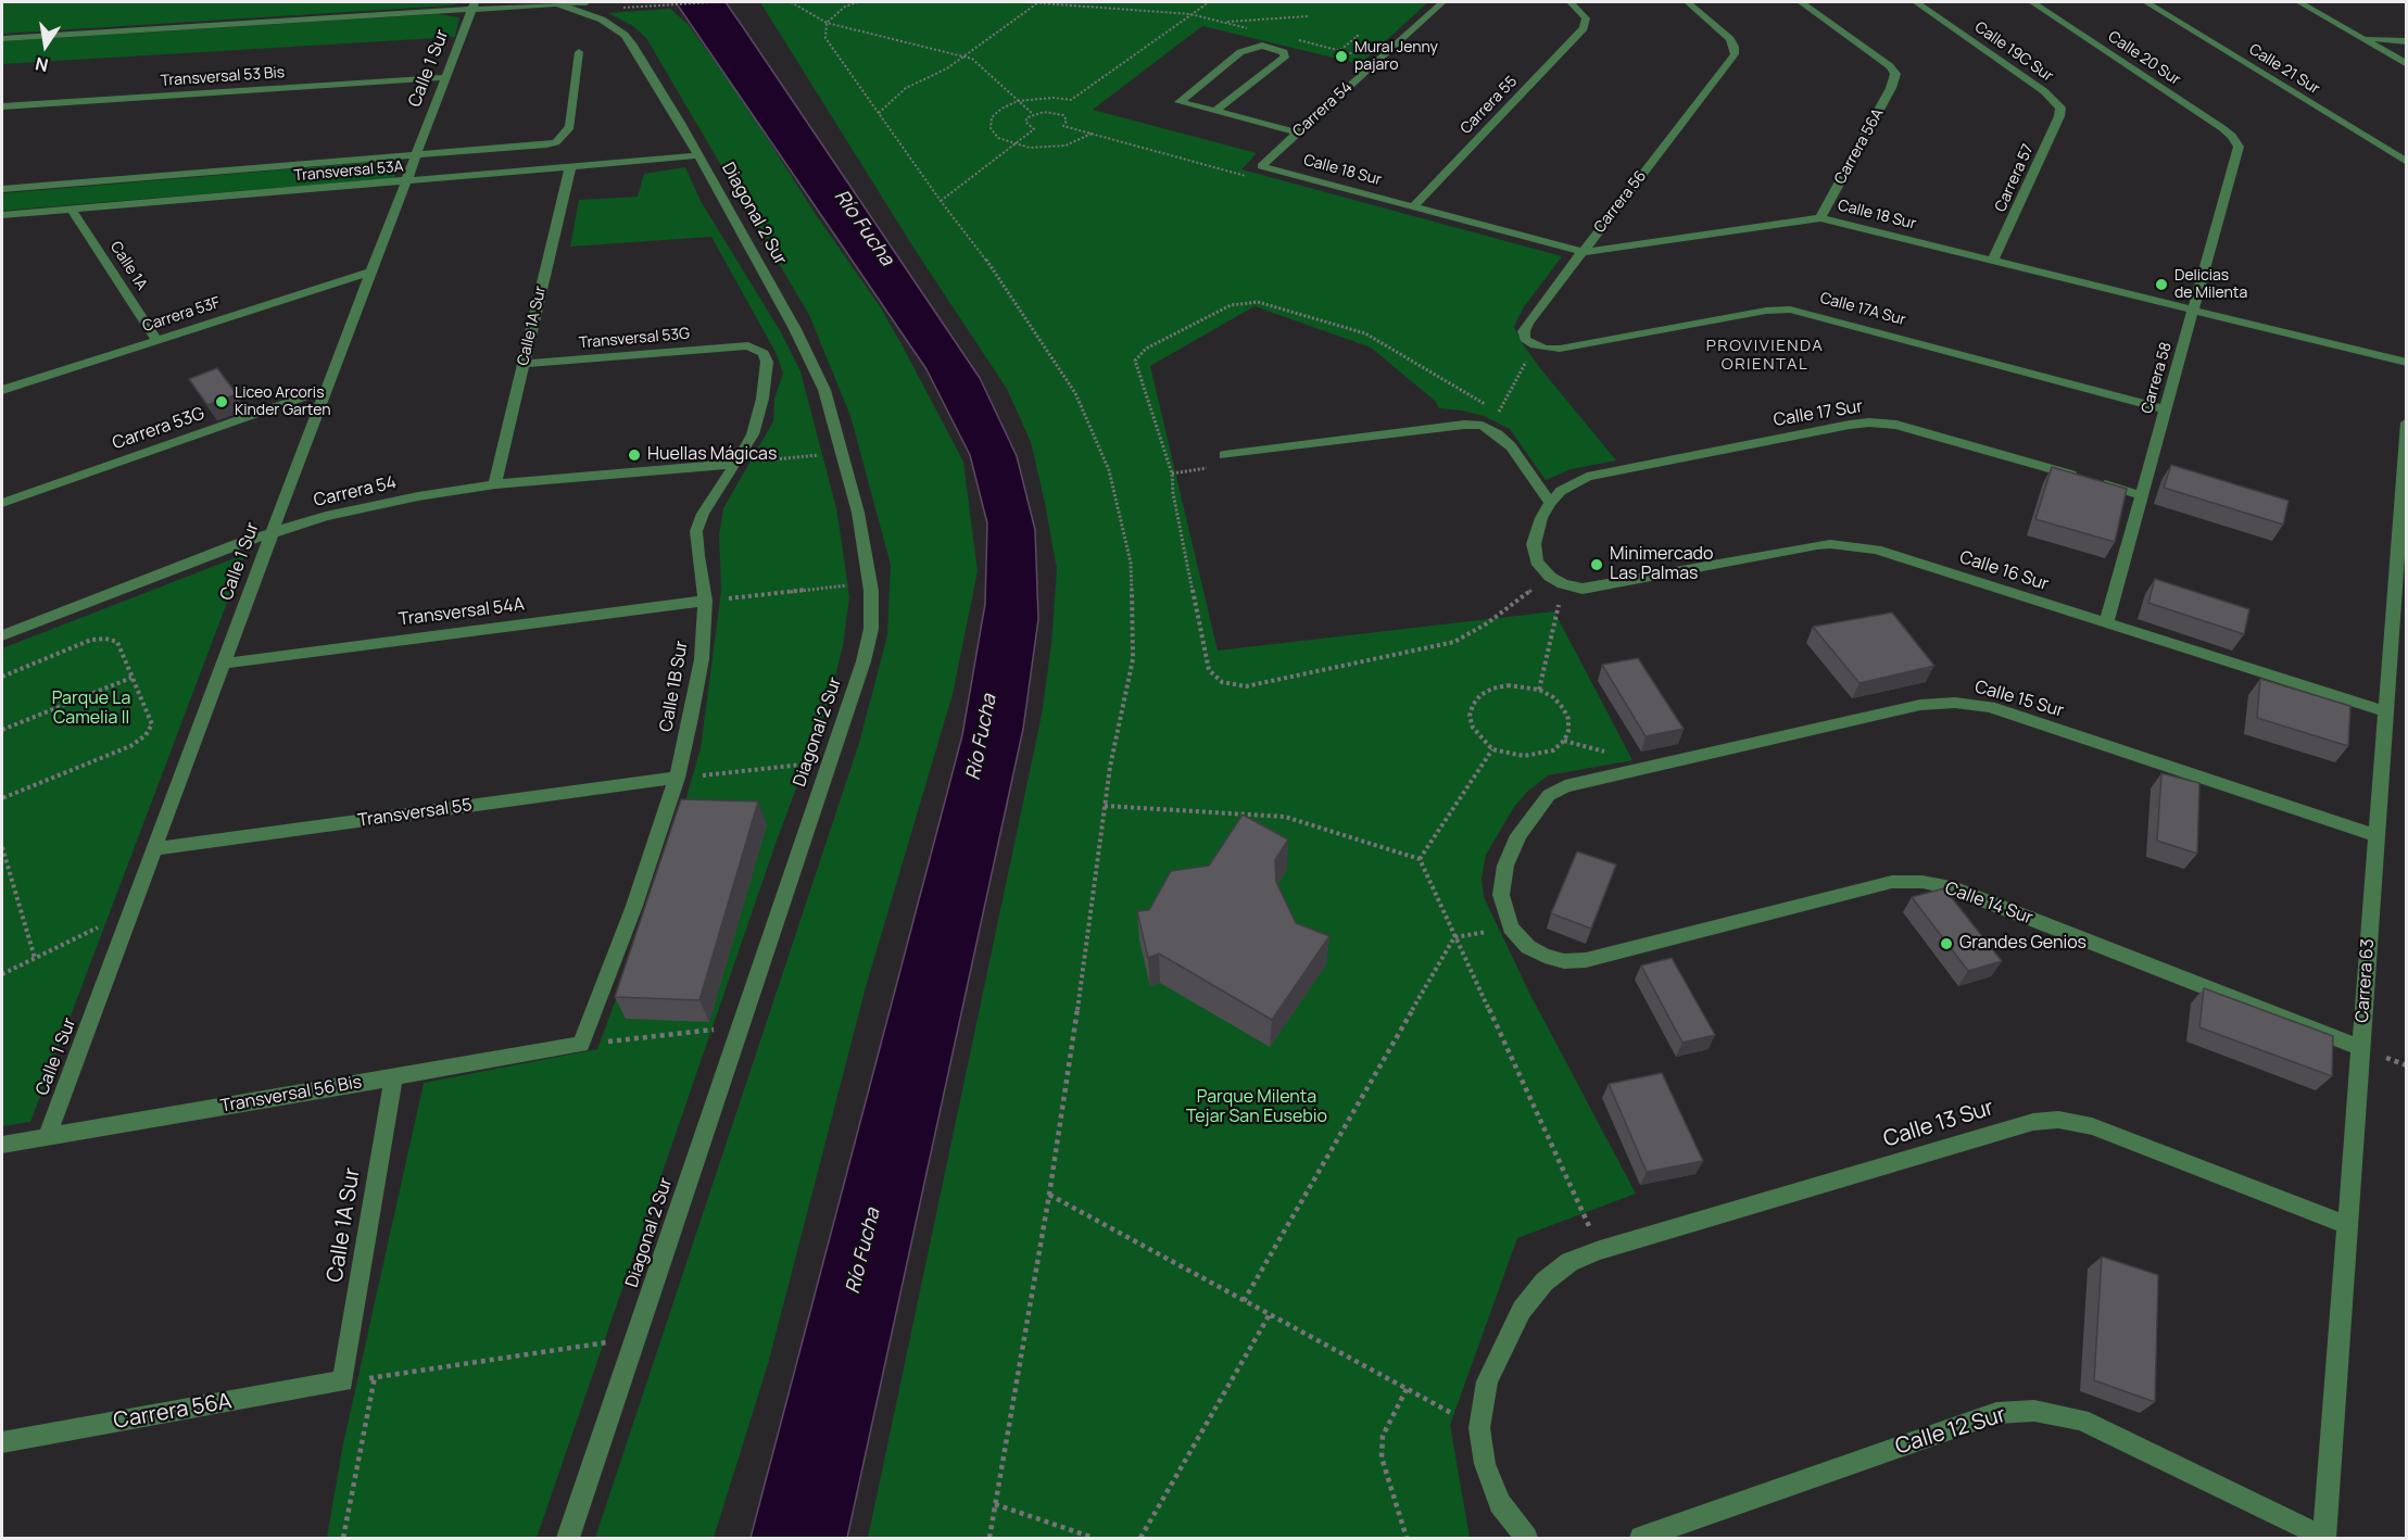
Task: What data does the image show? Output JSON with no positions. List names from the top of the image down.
{
  "streets": {
    "street": [
      "Calle 19C Sur",
      "Calle 20 Sur",
      "Calle 1 Sur",
      "Calle 21 Sur",
      "Transversal 53 Bis",
      "Carrera 55",
      "Carrera 54",
      "Carrera 56A",
      "Calle 18 Sur",
      "Transversal 53A",
      "Carrera 57",
      "Carrera 56",
      "Diagonal 2 Sur",
      "Calle 1A",
      "Calle 17A Sur",
      "Carrera 53F",
      "Calle 1A Sur",
      "Transversal 53G",
      "Carrera 58",
      "Calle 17 Sur",
      "Carrera 53G",
      "Calle 16 Sur",
      "Transversal 54A",
      "Calle 1B Sur",
      "Calle 15 Sur",
      "Transversal 55",
      "Calle 14 Sur",
      "Carrera 63",
      "Transversal 56 Bis",
      "Calle 13 Sur",
      "Calle 12 Sur"
    ]
  },
  "crossings": [
    ["Calle 19C Sur", "Carrera 57"],
    ["Calle 20 Sur", "Carrera 58"],
    ["Calle 1 Sur", "Transversal 53 Bis"],
    ["Calle 1 Sur", "Carrera 54"],
    ["Calle 1 Sur", "Transversal 53A"],
    ["Calle 1 Sur", "Carrera 53F"],
    ["Calle 1 Sur", "Carrera 53G"],
    ["Calle 1 Sur", "Transversal 54A"],
    ["Calle 1 Sur", "Transversal 55"],
    ["Calle 1 Sur", "Transversal 56 Bis"],
    ["Carrera 55", "Calle 18 Sur"],
    ["Carrera 54", "Calle 18 Sur"],
    ["Carrera 54", "Calle 1A Sur"],
    ["Carrera 54", "Calle 1B Sur"],
    ["Carrera 56A", "Calle 18 Sur"],
    ["Carrera 56A", "Calle 1A Sur"],
    ["Calle 18 Sur", "Carrera 57"],
    ["Calle 18 Sur", "Carrera 56"],
    ["Calle 18 Sur", "Carrera 58"],
    ["Transversal 53A", "Diagonal 2 Sur"],
    ["Transversal 53A", "Calle 1A"],
    ["Transversal 53A", "Calle 1A Sur"],
    ["Carrera 56", "Calle 17A Sur"],
    ["Calle 1A", "Carrera 53F"],
    ["Calle 17A Sur", "Carrera 58"],
    ["Calle 1A Sur", "Transversal 53G"],
    ["Calle 1A Sur", "Transversal 56 Bis"],
    ["Transversal 53G", "Calle 1B Sur"],
    ["Carrera 58", "Calle 17 Sur"],
    ["Carrera 58", "Calle 16 Sur"],
    ["Calle 16 Sur", "Carrera 63"],
    ["Transversal 54A", "Calle 1B Sur"],
    ["Calle 1B Sur", "Transversal 55"],
    ["Calle 1B Sur", "Transversal 56 Bis"],
    ["Calle 15 Sur", "Calle 14 Sur"],
    ["Calle 15 Sur", "Carrera 63"],
    ["Calle 14 Sur", "Carrera 63"],
    ["Carrera 63", "Calle 13 Sur"],
    ["Carrera 63", "Calle 12 Sur"]
  ],
  "districts": ["PROVIVIENDA ORIENTAL"],
  "water": ["Río Fucha"],
  "parks": ["Parque La Camelia II", "Parque Milenta Tejar San Eusebio"],
  "places": [
    "Mural Jenny pajaro",
    "Delicias de Milenta",
    "Liceo Arcoris Kinder Garten",
    "Huellas Mágicas",
    "Minimercado Las Palmas",
    "Grandes Genios"
  ],
  "north": "bottom"
}
